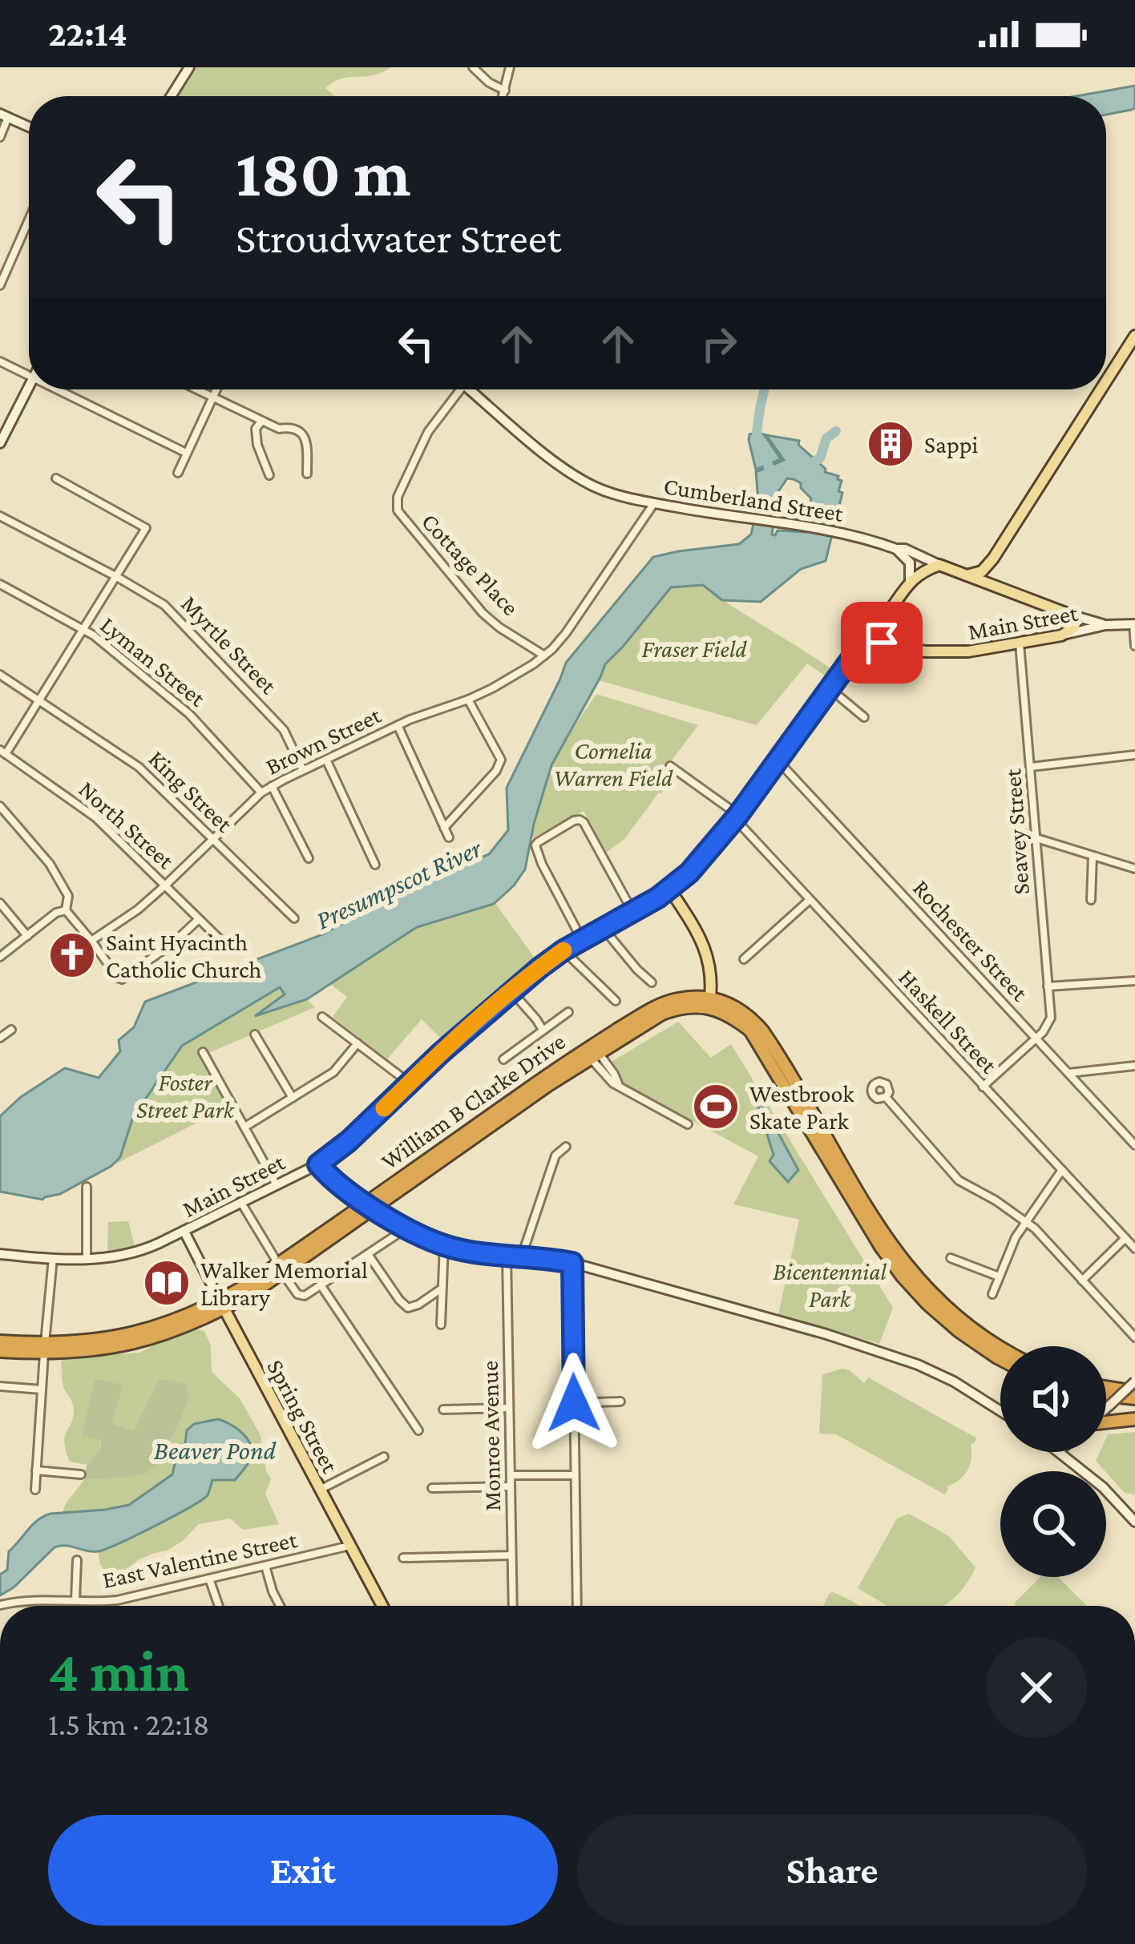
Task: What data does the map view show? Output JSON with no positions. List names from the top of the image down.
{
  "streets": {
    "highway": ["William B Clarke Drive"],
    "main road": ["Cumberland Street", "Main Street", "Spring Street"],
    "street": [
      "Cottage Place",
      "Myrtle Street",
      "Lyman Street",
      "Brown Street",
      "King Street",
      "North Street",
      "Seavey Street",
      "Rochester Street",
      "Haskell Street",
      "Monroe Avenue",
      "East Valentine Street"
    ]
  },
  "crossings": [
    ["Cumberland Street", "Main Street"],
    ["Cumberland Street", "Brown Street"],
    ["Cottage Place", "Brown Street"],
    ["Main Street", "Seavey Street"],
    ["Main Street", "Rochester Street"],
    ["Main Street", "Haskell Street"],
    ["Main Street", "Spring Street"],
    ["Myrtle Street", "Brown Street"],
    ["Lyman Street", "Brown Street"],
    ["Brown Street", "King Street"],
    ["Brown Street", "North Street"],
    ["Seavey Street", "Rochester Street"],
    ["William B Clarke Drive", "Spring Street"],
    ["Spring Street", "East Valentine Street"]
  ],
  "water": ["Presumpscot River", "Beaver Pond"],
  "parks": [
    "Fraser Field",
    "Cornelia Warren Field",
    "Foster Street Park",
    "Bicentennial Park"
  ],
  "places": {
    "building": ["Sappi"],
    "church": ["Saint Hyacinth Catholic Church"],
    "sports": ["Westbrook Skate Park"],
    "library": ["Walker Memorial Library"]
  },
  "page": {
    "status": "22:14",
    "turn": ["180 m", "Stroudwater Street"],
    "heading": ["4 min", "1.5 km · 22:18"],
    "buttons": ["Exit", "Share"]
  }
}
